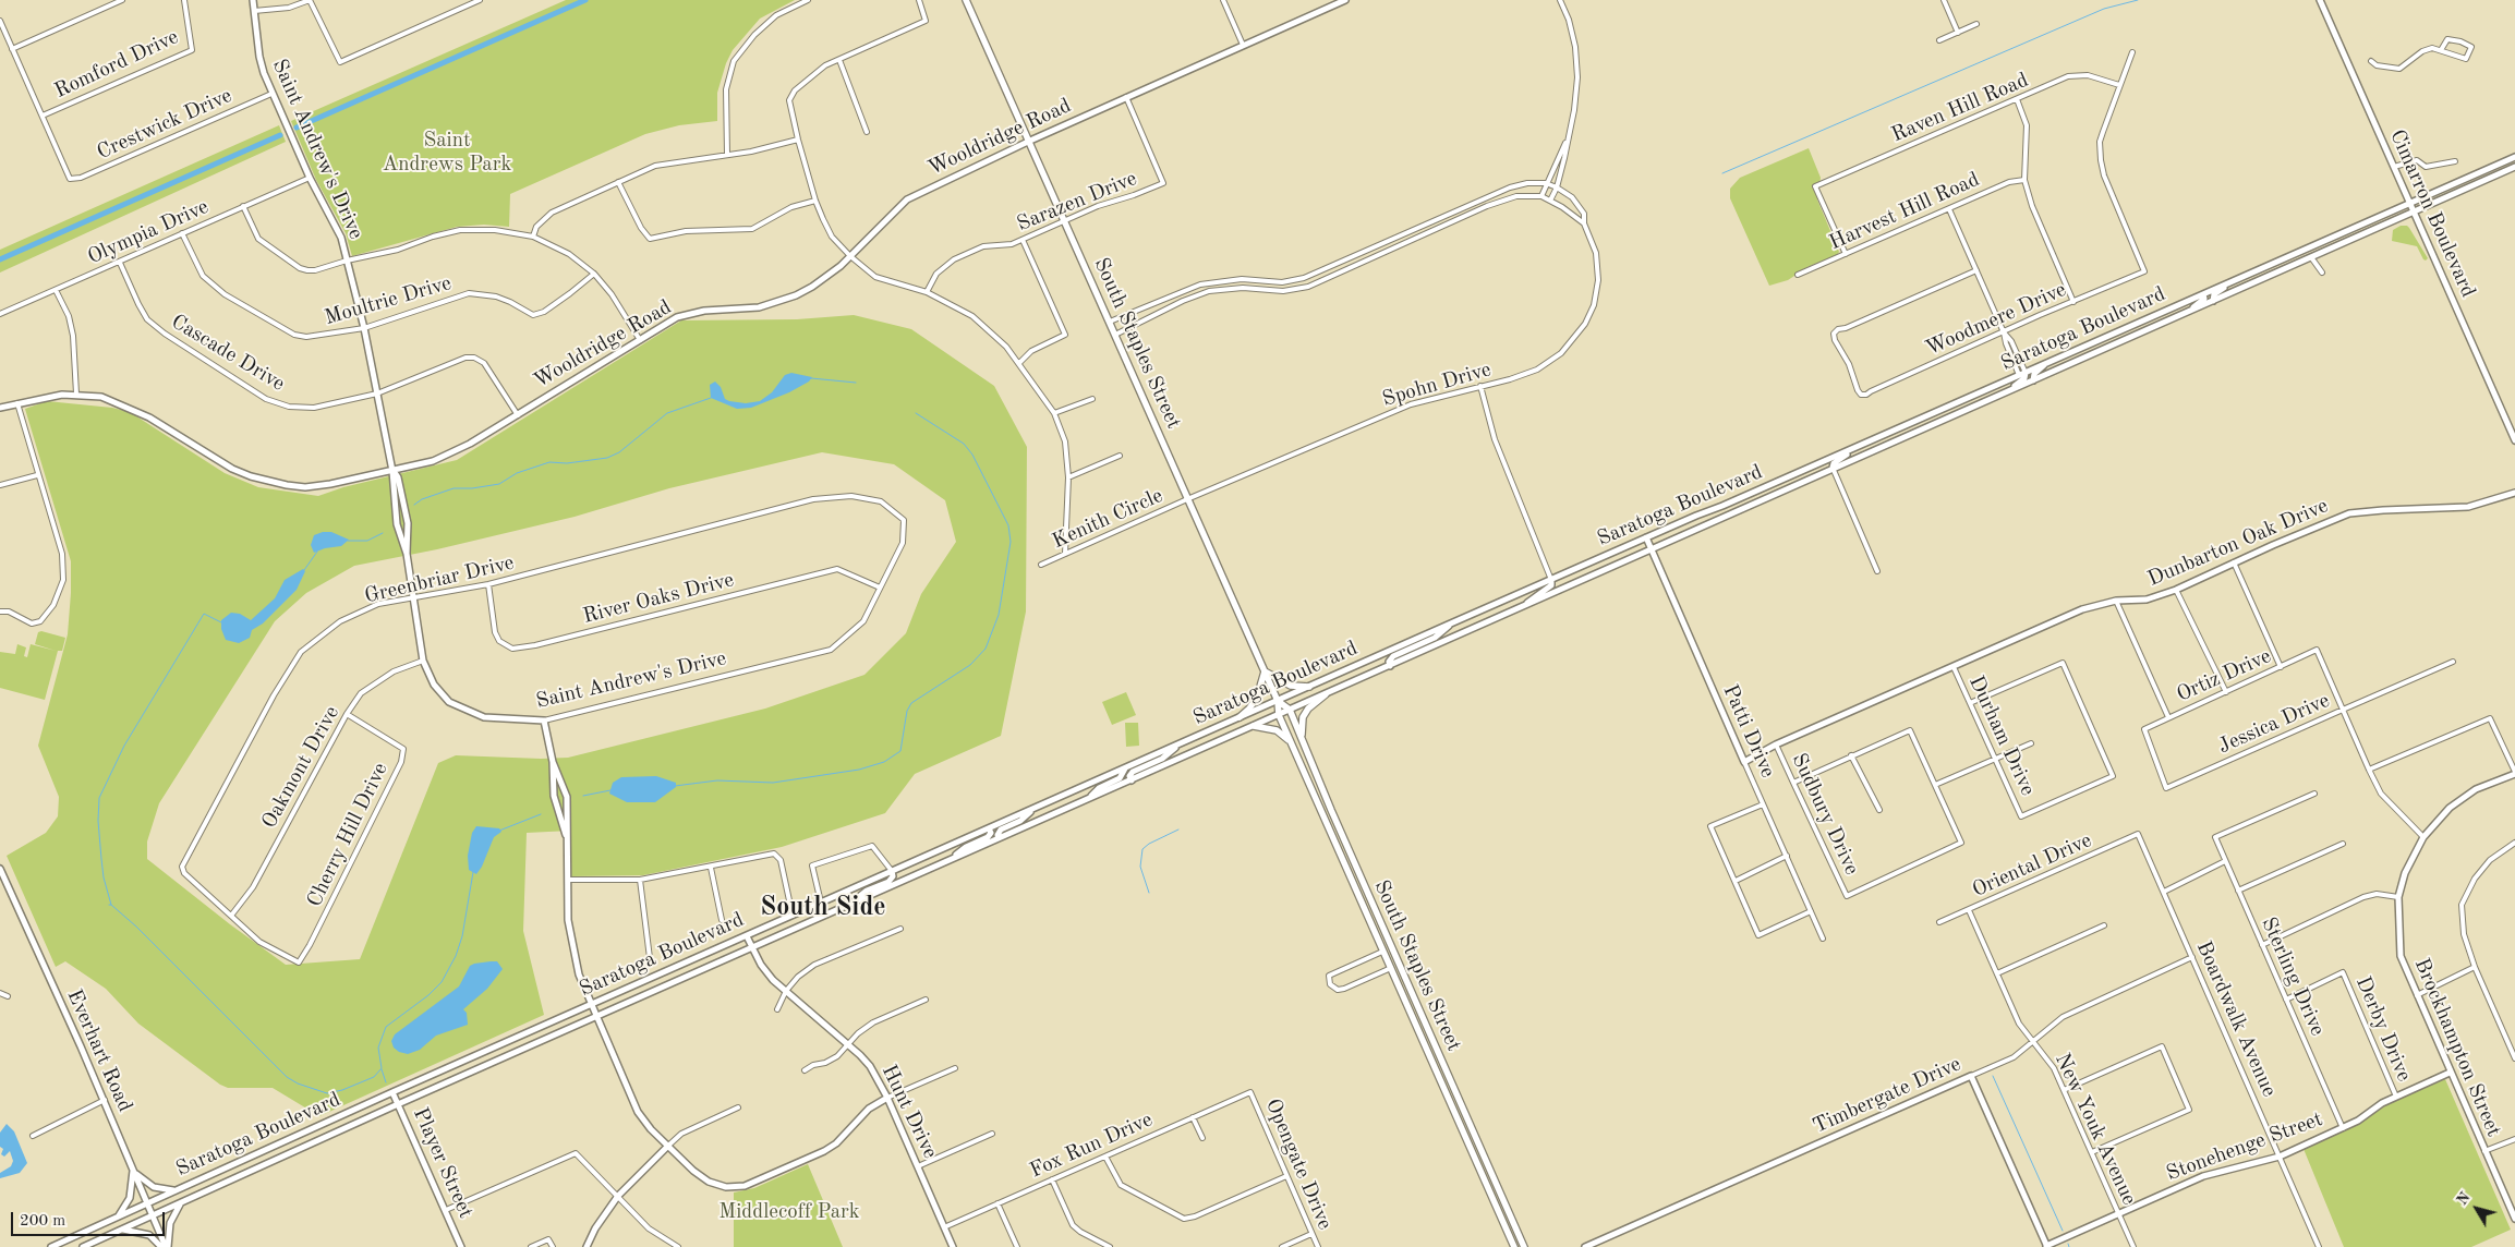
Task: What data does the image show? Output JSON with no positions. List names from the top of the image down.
{
  "streets": {
    "main road": [
      "Wooldridge Road",
      "Saint Andrew's Drive",
      "Cimarron Boulevard",
      "Saratoga Boulevard",
      "South Staples Street",
      "Dunbarton Oak Drive",
      "Patti Drive",
      "Brockhampton Street",
      "Everhart Road",
      "Timbergate Drive",
      "Hunt Drive",
      "Stonehenge Street",
      "Player Street"
    ],
    "street": [
      "Romford Drive",
      "Raven Hill Road",
      "Crestwick Drive",
      "Sarazen Drive",
      "Harvest Hill Road",
      "Olympia Drive",
      "Moultrie Drive",
      "Woodmere Drive",
      "Cascade Drive",
      "Spohn Drive",
      "Kenith Circle",
      "Greenbriar Drive",
      "River Oaks Drive",
      "Ortiz Drive",
      "Jessica Drive",
      "Durham Drive",
      "Oakmont Drive",
      "Sudbury Drive",
      "Cherry Hill Drive",
      "Oriental Drive",
      "Sterling Drive",
      "Boardwalk Avenue",
      "Derby Drive",
      "New Youk Avenue",
      "Fox Run Drive",
      "Opengate Drive"
    ]
  },
  "crossings": [
    ["Romford Drive", "Crestwick Drive"],
    ["Raven Hill Road", "Harvest Hill Road"],
    ["Raven Hill Road", "Woodmere Drive"],
    ["Crestwick Drive", "Saint Andrew's Drive"],
    ["Wooldridge Road", "Saint Andrew's Drive"],
    ["Wooldridge Road", "Sarazen Drive"],
    ["Wooldridge Road", "South Staples Street"],
    ["Wooldridge Road", "Cascade Drive"],
    ["Saint Andrew's Drive", "Olympia Drive"],
    ["Saint Andrew's Drive", "Moultrie Drive"],
    ["Saint Andrew's Drive", "Cascade Drive"],
    ["Saint Andrew's Drive", "Greenbriar Drive"],
    ["Saint Andrew's Drive", "River Oaks Drive"],
    ["Saint Andrew's Drive", "Oakmont Drive"],
    ["Sarazen Drive", "South Staples Street"],
    ["Cimarron Boulevard", "Saratoga Boulevard"],
    ["Olympia Drive", "Moultrie Drive"],
    ["Olympia Drive", "Cascade Drive"],
    ["Saratoga Boulevard", "South Staples Street"],
    ["Saratoga Boulevard", "Patti Drive"],
    ["Saratoga Boulevard", "Everhart Road"],
    ["Saratoga Boulevard", "Hunt Drive"],
    ["Saratoga Boulevard", "Player Street"],
    ["South Staples Street", "Spohn Drive"],
    ["South Staples Street", "Kenith Circle"],
    ["Spohn Drive", "Kenith Circle"],
    ["Dunbarton Oak Drive", "Patti Drive"],
    ["Dunbarton Oak Drive", "Durham Drive"],
    ["Dunbarton Oak Drive", "Sudbury Drive"],
    ["Greenbriar Drive", "River Oaks Drive"],
    ["Greenbriar Drive", "Oakmont Drive"],
    ["Greenbriar Drive", "Cherry Hill Drive"],
    ["Ortiz Drive", "Jessica Drive"],
    ["Oakmont Drive", "Cherry Hill Drive"],
    ["Oriental Drive", "Boardwalk Avenue"],
    ["Oriental Drive", "New Youk Avenue"],
    ["Sterling Drive", "Derby Drive"],
    ["Sterling Drive", "Stonehenge Street"],
    ["Boardwalk Avenue", "Timbergate Drive"],
    ["Boardwalk Avenue", "Stonehenge Street"],
    ["Derby Drive", "Stonehenge Street"],
    ["Brockhampton Street", "Stonehenge Street"],
    ["Timbergate Drive", "New Youk Avenue"],
    ["Hunt Drive", "Fox Run Drive"],
    ["New Youk Avenue", "Stonehenge Street"],
    ["Fox Run Drive", "Opengate Drive"]
  ],
  "districts": ["South Side"],
  "parks": ["Saint Andrews Park", "Middlecoff Park"],
  "scale_bar": "200 m",
  "north": "top left"
}
